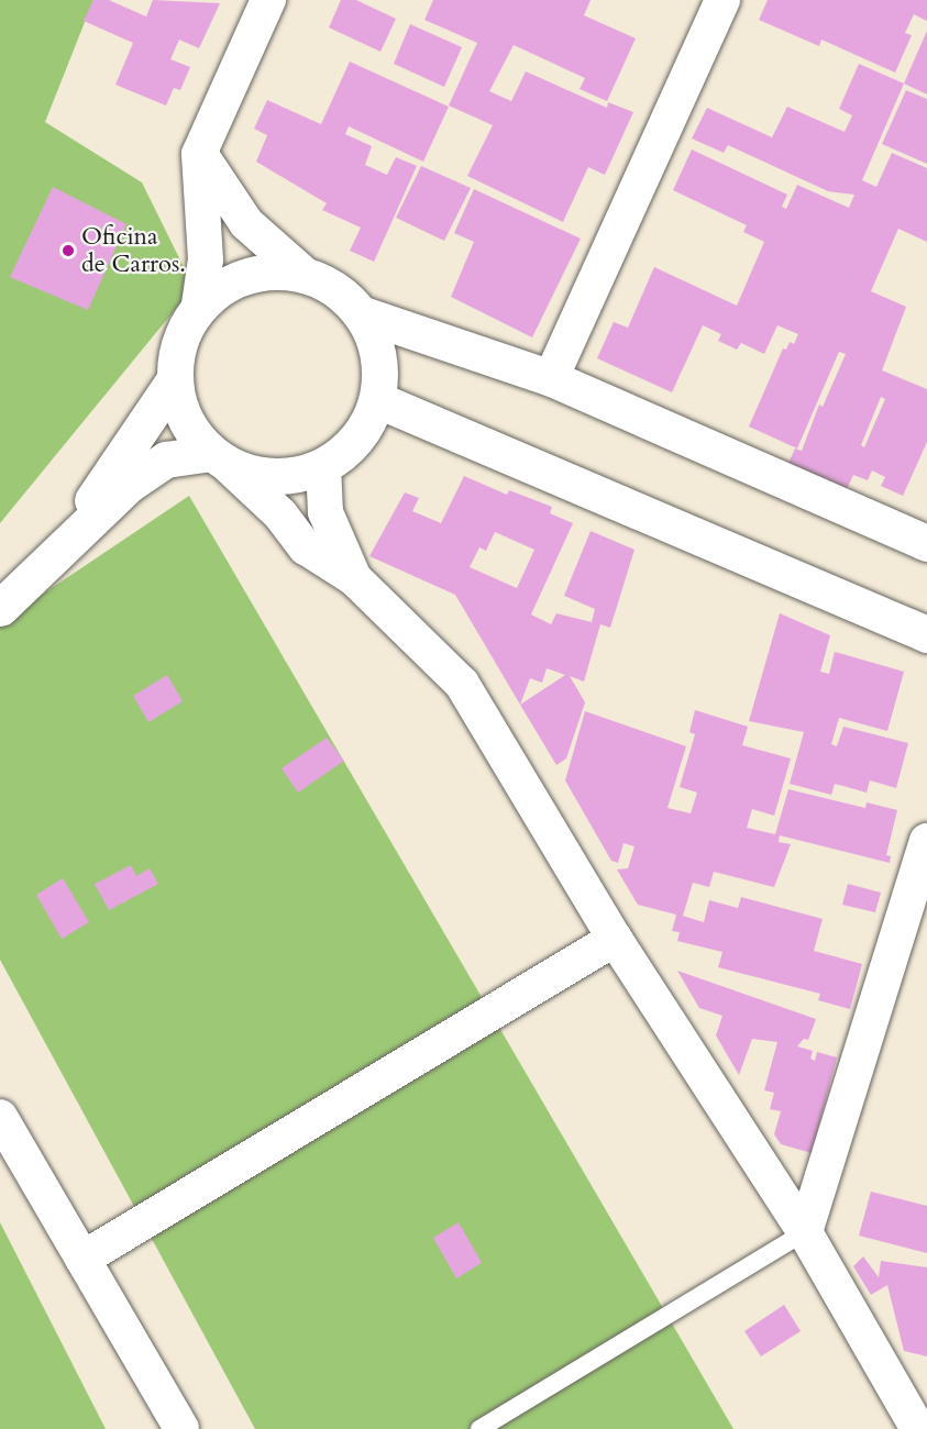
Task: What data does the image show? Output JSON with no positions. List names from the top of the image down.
{
  "places": ["Oficina de Carros."]
}
